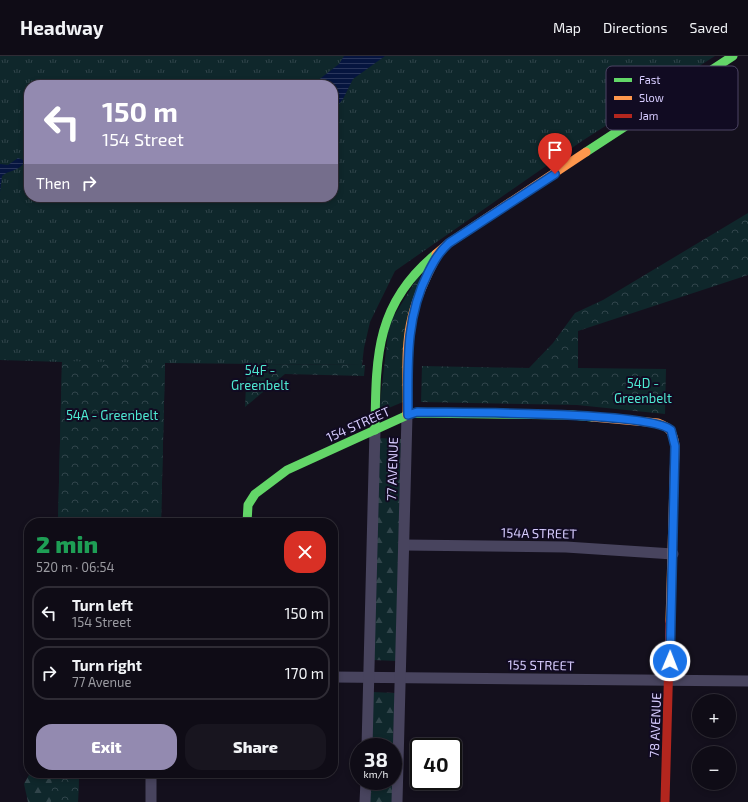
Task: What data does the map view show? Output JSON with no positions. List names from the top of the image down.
{
  "streets": {
    "street": [
      "154 STREET",
      "77 AVENUE",
      "154A STREET",
      "155 STREET",
      "78 AVENUE"
    ]
  },
  "crossings": [
    ["154 STREET", "77 AVENUE"],
    ["154 STREET", "78 AVENUE"],
    ["77 AVENUE", "154A STREET"],
    ["77 AVENUE", "155 STREET"],
    ["154A STREET", "78 AVENUE"],
    ["155 STREET", "78 AVENUE"]
  ],
  "parks": ["54F - Greenbelt", "54D - Greenbelt", "54A - Greenbelt"],
  "legend": ["Fast", "Slow", "Jam"],
  "page": {
    "header": "Headway",
    "nav": ["Map", "Directions", "Saved"],
    "turn": ["150 m", "154 Street"],
    "then": "Then",
    "heading": ["2 min", "520 m · 06:54"],
    "list": [
      {
        "name": "Turn left",
        "note": "154 Street",
        "value": "150 m"
      },
      {
        "name": "Turn right",
        "note": "77 Avenue",
        "value": "170 m"
      }
    ],
    "map_buttons": ["+", "−"],
    "buttons": ["Exit", "Share"],
    "speed": "38 km/h",
    "limit": "40"
  }
}
